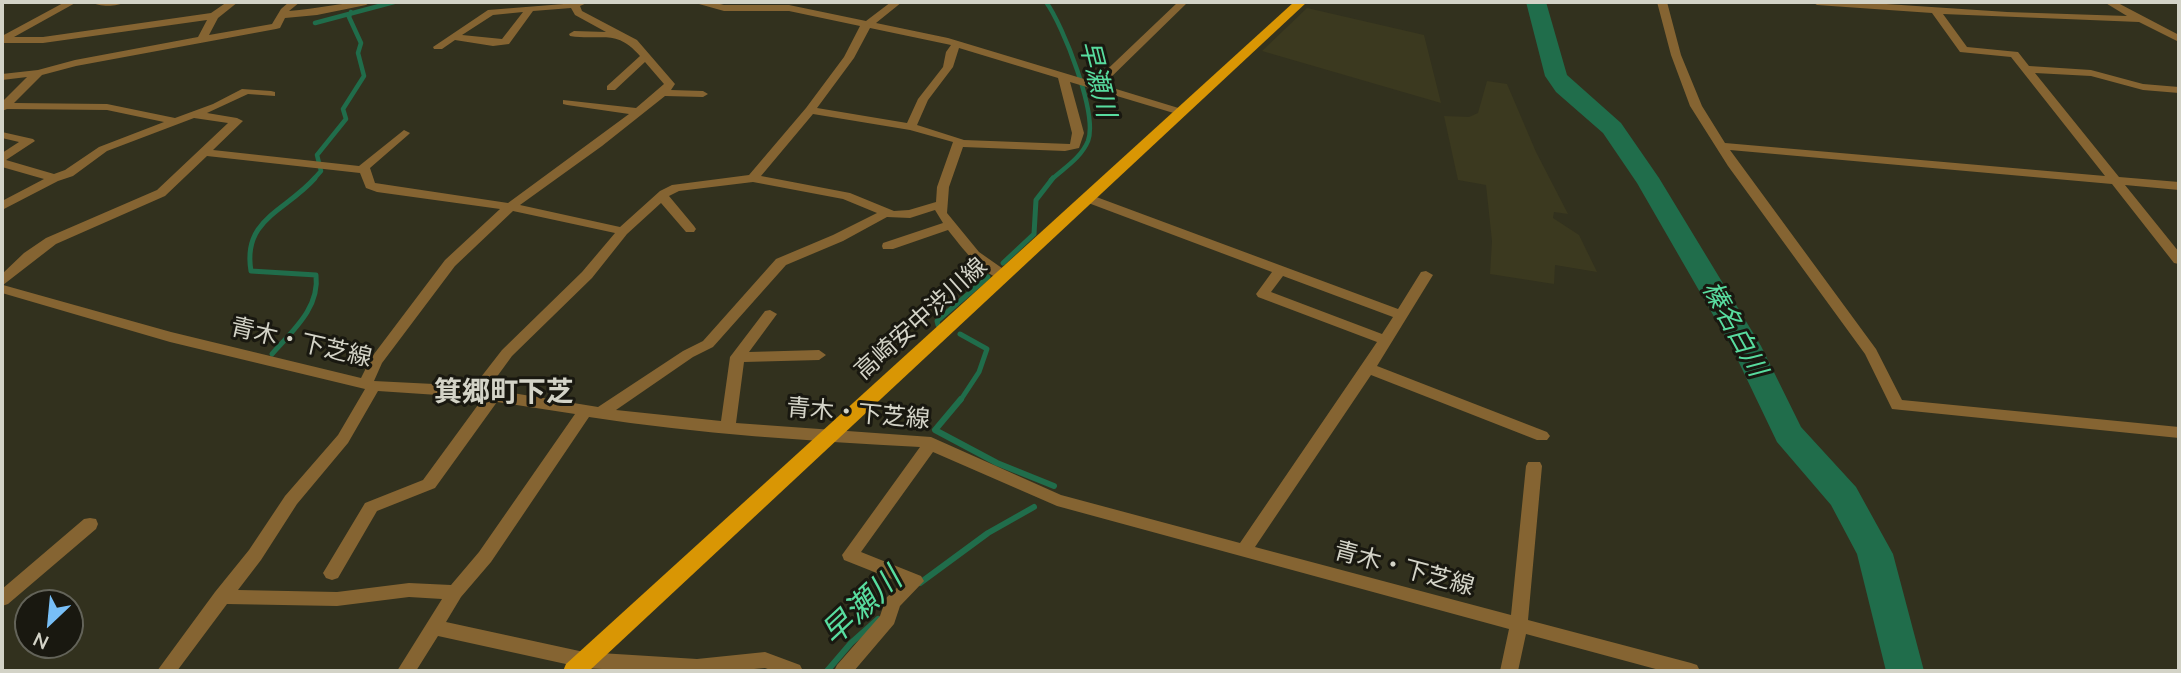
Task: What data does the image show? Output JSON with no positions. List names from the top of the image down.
{
  "streets": {
    "main road": ["高崎安中渋川線"],
    "street": ["青木・下芝線"]
  },
  "crossings": [
    ["高崎安中渋川線", "青木・下芝線"]
  ],
  "districts": ["箕郷町下芝"],
  "water": ["早瀬川", "榛名白川"],
  "north": "bottom left"
}
